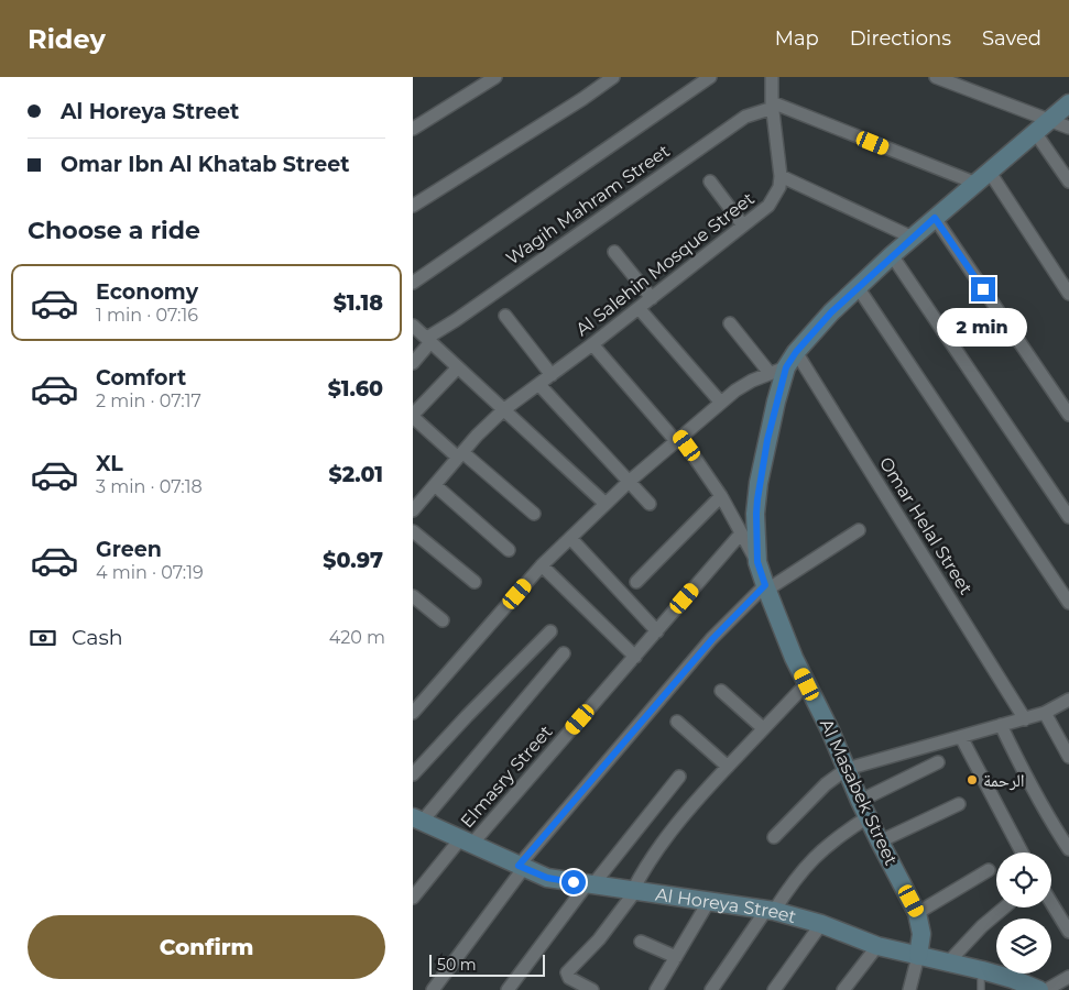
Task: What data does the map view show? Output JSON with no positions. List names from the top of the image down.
{
  "streets": {
    "street": [
      "Wagih Mahram Street",
      "Al Salehin Mosque Street",
      "Omar Helal Street",
      "Elmasry Street",
      "Al Masabek Street",
      "Al Horeya Street"
    ]
  },
  "crossings": [
    ["Wagih Mahram Street", "Al Salehin Mosque Street"],
    ["Omar Helal Street", "Al Masabek Street"],
    ["Elmasry Street", "Al Horeya Street"],
    ["Al Masabek Street", "Al Horeya Street"]
  ],
  "places": ["الرحمة"],
  "scale_bar": "50 m",
  "page": {
    "header": "Ridey",
    "nav": ["Map", "Directions", "Saved"],
    "banner": ["Al Horeya Street", "Omar Ibn Al Khatab Street"],
    "heading": "Choose a ride",
    "list": [
      {
        "name": "Economy",
        "note": "1 min · 07:16",
        "value": "$1.18"
      },
      {
        "name": "Comfort",
        "note": "2 min · 07:17",
        "value": "$1.60"
      },
      {
        "name": "XL",
        "note": "3 min · 07:18",
        "value": "$2.01"
      },
      {
        "name": "Green",
        "note": "4 min · 07:19",
        "value": "$0.97"
      }
    ],
    "bubble": "2 min",
    "pay": ["Cash", "420 m"],
    "buttons": "Confirm",
    "scale": "50 m"
  }
}
